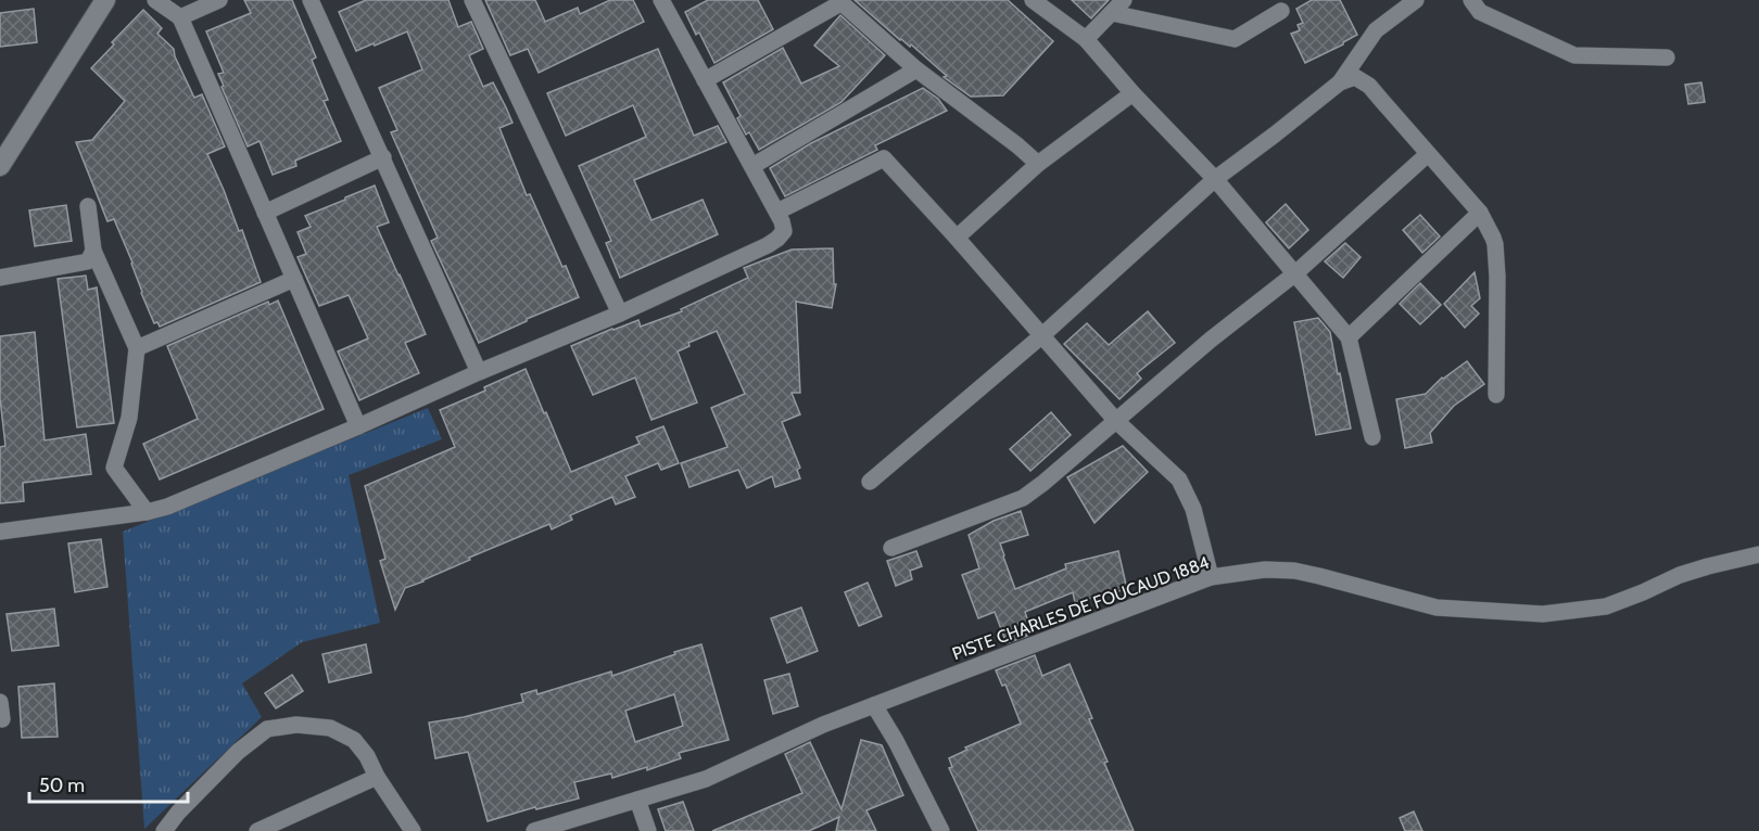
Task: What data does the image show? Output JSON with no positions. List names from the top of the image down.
{
  "streets": {
    "street": ["PISTE CHARLES DE FOUCAUD 1884"]
  },
  "scale_bar": "50 m"
}
